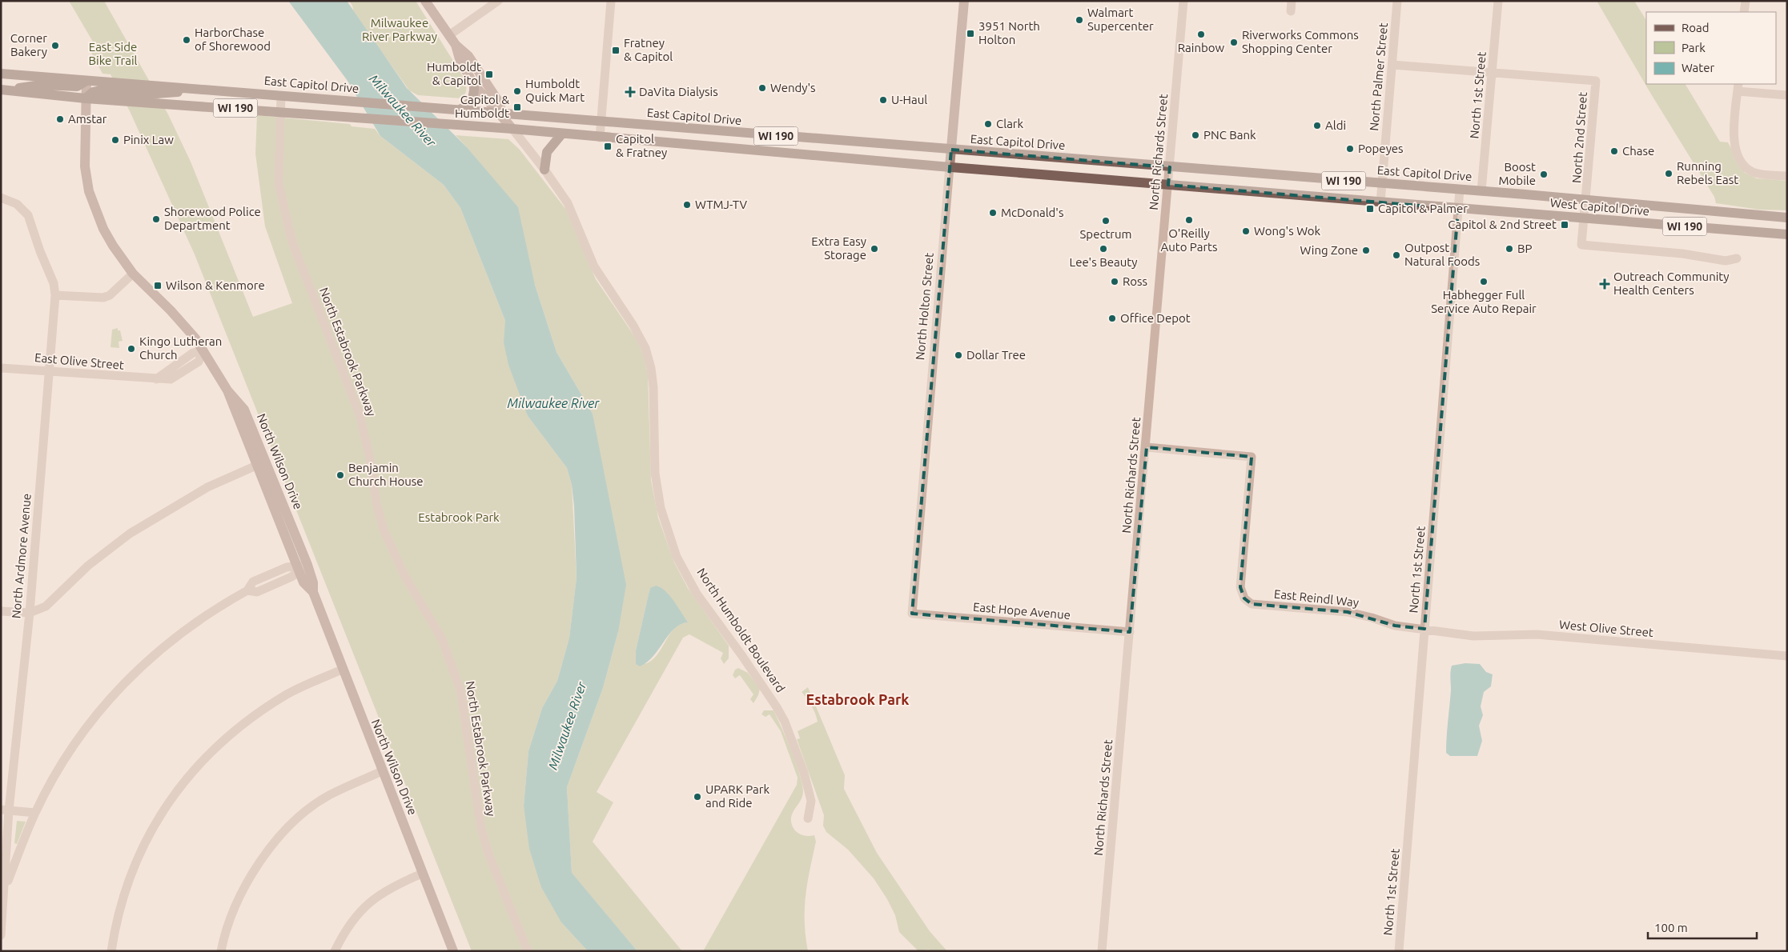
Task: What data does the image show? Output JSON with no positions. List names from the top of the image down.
{
  "streets": {
    "main road": ["East Capitol Drive", "WI 190", "West Capitol Drive"],
    "street": [
      "North Palmer Street",
      "North 1st Street",
      "North 2nd Street",
      "North Richards Street",
      "North Holton Street",
      "North Estabrook Parkway",
      "East Olive Street",
      "North Wilson Drive",
      "North Ardmore Avenue",
      "East Reindl Way",
      "East Hope Avenue",
      "West Olive Street",
      "North Humboldt Boulevard"
    ]
  },
  "crossings": [
    ["North Palmer Street", "East Capitol Drive"],
    ["North Palmer Street", "WI 190"],
    ["East Capitol Drive", "North 1st Street"],
    ["East Capitol Drive", "North Richards Street"],
    ["East Capitol Drive", "West Capitol Drive"],
    ["East Capitol Drive", "North Holton Street"],
    ["East Capitol Drive", "North Estabrook Parkway"],
    ["East Capitol Drive", "North Wilson Drive"],
    ["East Capitol Drive", "North Humboldt Boulevard"],
    ["North 1st Street", "WI 190"],
    ["North 1st Street", "North 2nd Street"],
    ["North 1st Street", "West Capitol Drive"],
    ["North 1st Street", "East Reindl Way"],
    ["North 1st Street", "West Olive Street"],
    ["WI 190", "North Richards Street"],
    ["WI 190", "West Capitol Drive"],
    ["WI 190", "North Holton Street"],
    ["WI 190", "North Estabrook Parkway"],
    ["WI 190", "North Wilson Drive"],
    ["WI 190", "North Humboldt Boulevard"],
    ["North 2nd Street", "West Capitol Drive"],
    ["North Richards Street", "East Reindl Way"],
    ["North Richards Street", "East Hope Avenue"],
    ["North Holton Street", "East Hope Avenue"],
    ["East Olive Street", "North Wilson Drive"],
    ["East Olive Street", "North Ardmore Avenue"],
    ["East Reindl Way", "West Olive Street"]
  ],
  "districts": ["Estabrook Park"],
  "water": ["Milwaukee River"],
  "parks": ["Milwaukee River Parkway", "East Side Bike Trail", "Estabrook Park"],
  "places": {
    "other": [
      "Walmart Supercenter",
      "Rainbow",
      "HarborChase of Shorewood",
      "Riverworks Commons Shopping Center",
      "Corner Bakery",
      "Wendy's",
      "Humboldt Quick Mart",
      "U-Haul",
      "Amstar",
      "Clark",
      "Aldi",
      "PNC Bank",
      "Pinix Law",
      "Popeyes",
      "Chase",
      "Running Rebels East",
      "Boost Mobile",
      "WTMJ-TV",
      "McDonald's",
      "Shorewood Police Department",
      "O'Reilly Auto Parts",
      "Spectrum",
      "Wong's Wok",
      "Extra Easy Storage",
      "Lee's Beauty",
      "BP",
      "Wing Zone",
      "Outpost Natural Foods",
      "Ross",
      "Habhegger Full Service Auto Repair",
      "Office Depot",
      "Kingo Lutheran Church",
      "Dollar Tree",
      "Benjamin Church House",
      "UPARK Park and Ride"
    ],
    "transit": [
      "3951 North Holton",
      "Fratney & Capitol",
      "Humboldt & Capitol",
      "Capitol & Humboldt",
      "Capitol & Fratney",
      "Capitol & Palmer",
      "Capitol & 2nd Street",
      "Wilson & Kenmore"
    ],
    "health": ["DaVita Dialysis", "Outreach Community Health Centers"]
  },
  "legend": ["Road", "Park", "Water"],
  "scale_bar": "100 m"
}
